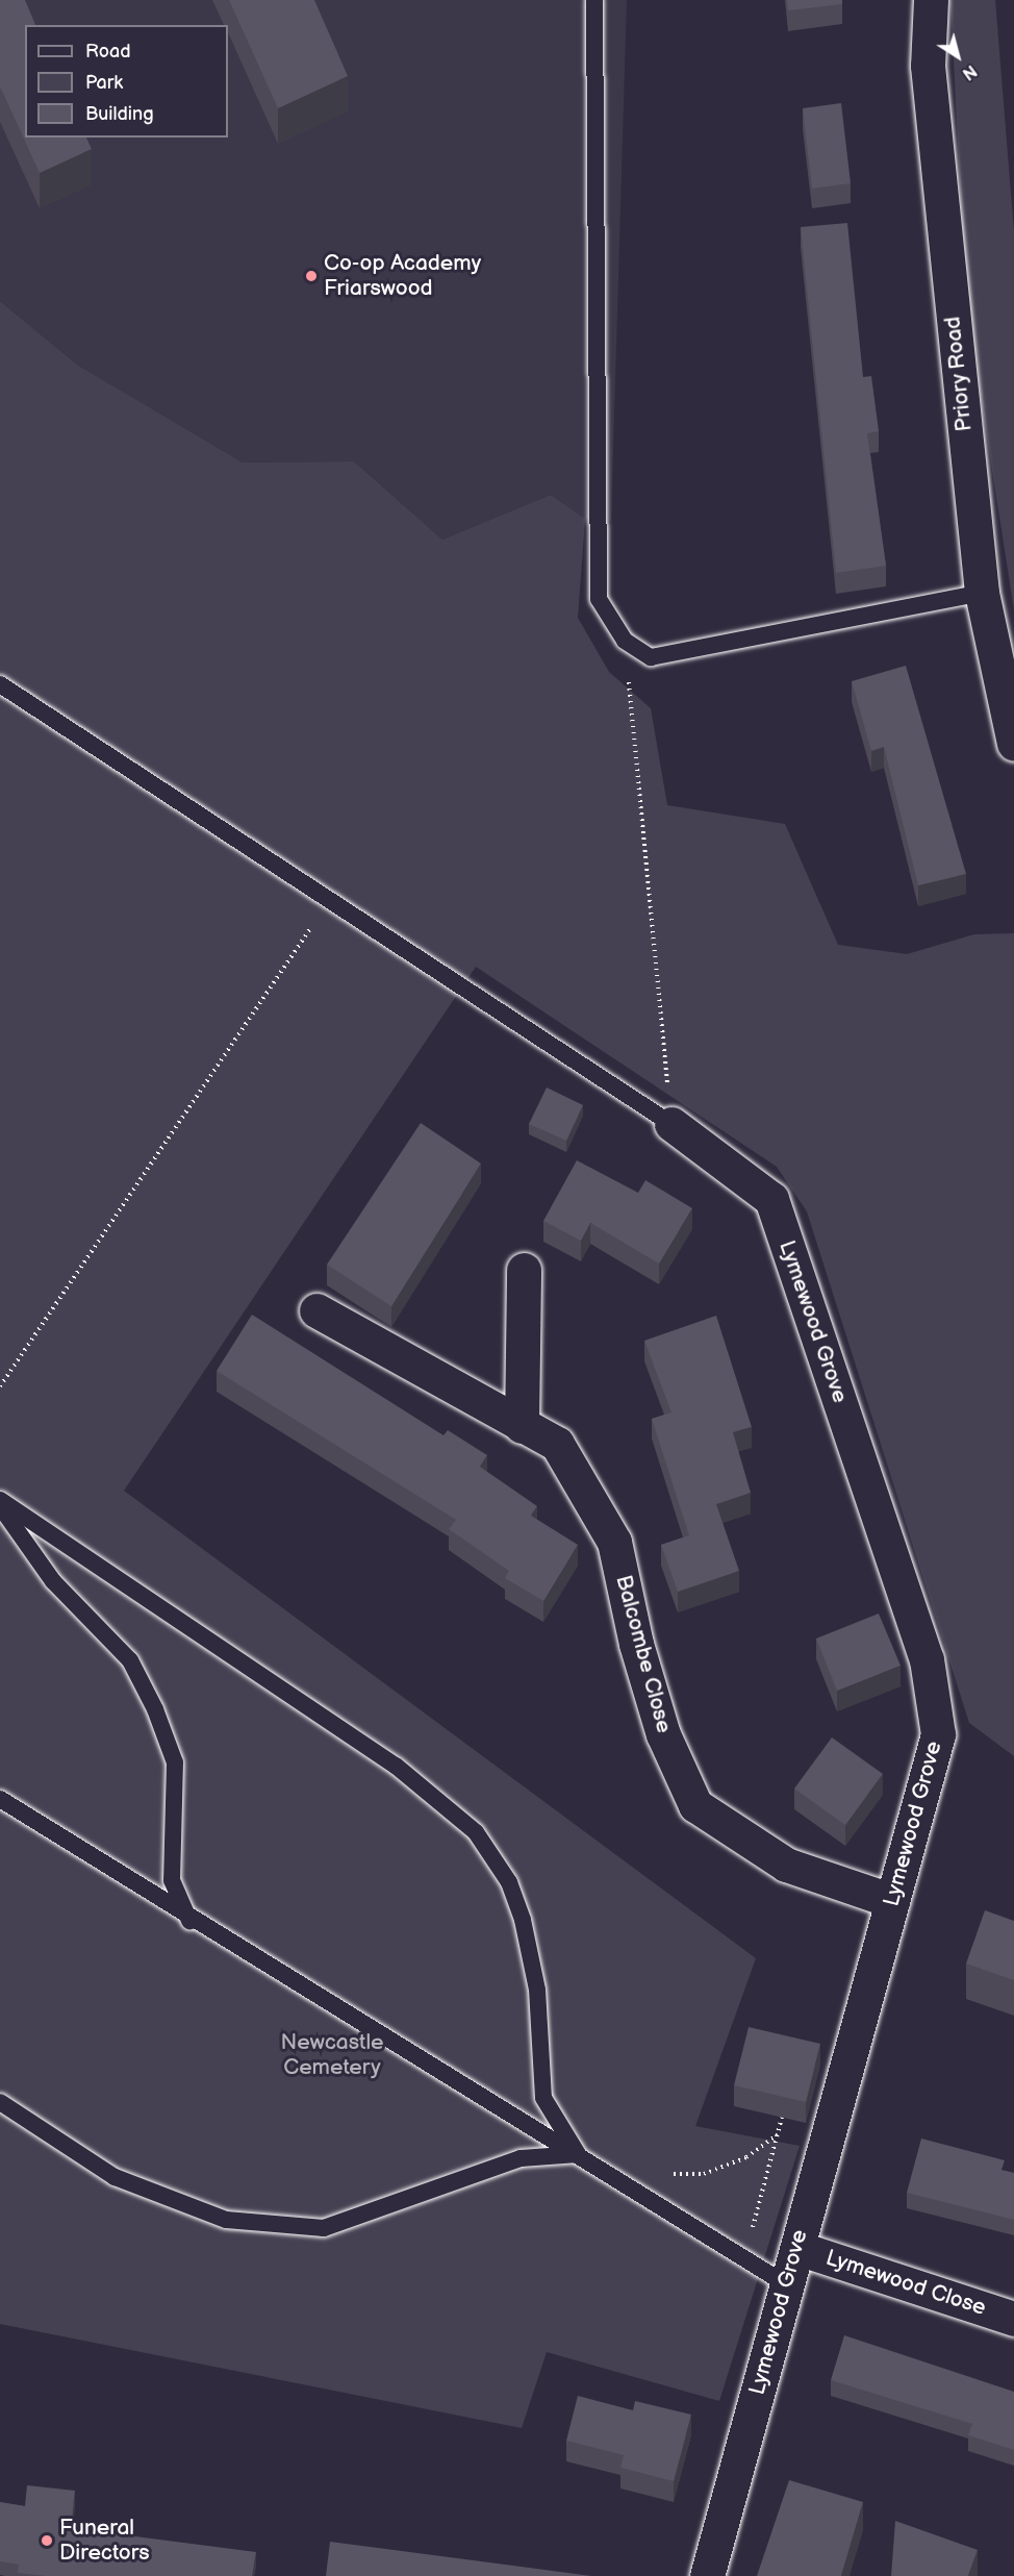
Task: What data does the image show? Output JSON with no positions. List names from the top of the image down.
{
  "streets": {
    "street": [
      "Priory Road",
      "Lymewood Grove",
      "Balcombe Close",
      "Lymewood Close"
    ]
  },
  "crossings": [
    ["Lymewood Grove", "Balcombe Close"],
    ["Lymewood Grove", "Lymewood Close"]
  ],
  "parks": ["Newcastle Cemetery"],
  "places": ["Co-op Academy Friarswood", "Funeral Directors"],
  "legend": ["Road", "Park", "Building"],
  "north": "bottom right"
}
